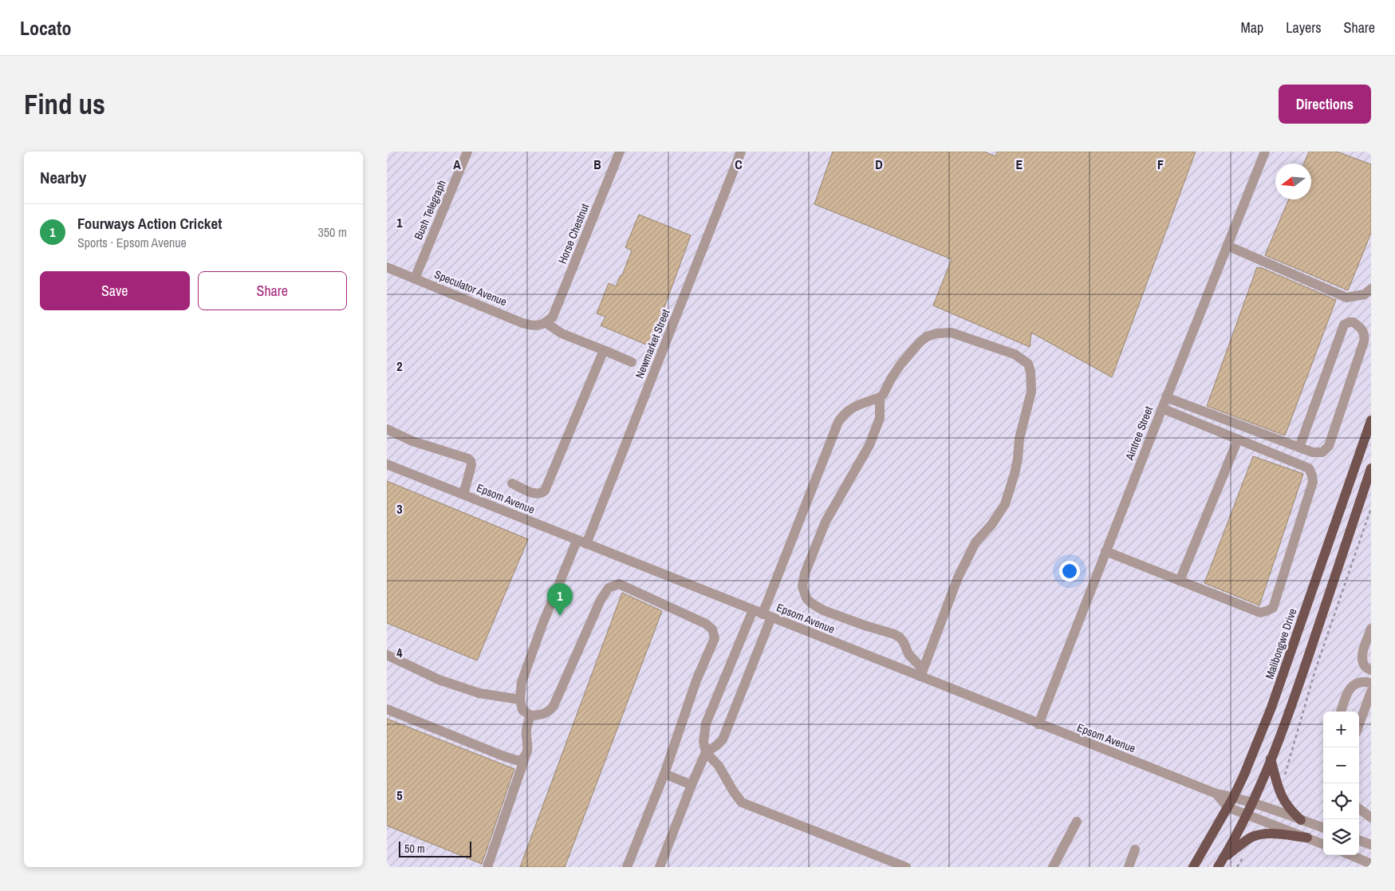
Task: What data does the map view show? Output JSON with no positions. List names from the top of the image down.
{
  "streets": {
    "main road": ["Malibongwe Drive"],
    "street": [
      "Bush Telegraph",
      "Horse Chestnut",
      "Speculator Avenue",
      "Newmarket Street",
      "Aintree Street",
      "Epsom Avenue"
    ]
  },
  "crossings": [
    ["Bush Telegraph", "Speculator Avenue"],
    ["Horse Chestnut", "Speculator Avenue"],
    ["Newmarket Street", "Epsom Avenue"],
    ["Aintree Street", "Epsom Avenue"],
    ["Epsom Avenue", "Malibongwe Drive"]
  ],
  "scale_bar": "50 m",
  "north": "left",
  "page": {
    "header": "Locato",
    "nav": ["Map", "Layers", "Share"],
    "buttons": [
      "Directions",
      ["Save", "Share"]
    ],
    "title": "Find us",
    "heading": "Nearby",
    "list": [
      {
        "mark": "1",
        "name": "Fourways Action Cricket",
        "note": "Sports · Epsom Avenue",
        "value": "350 m"
      }
    ],
    "pins": "1",
    "map_buttons": ["+", "−"],
    "scale": "50 m"
  },
  "grid": {
    "columns": [
      "A",
      "B",
      "C",
      "D",
      "E",
      "F"
    ],
    "rows": [
      "1",
      "2",
      "3",
      "4",
      "5"
    ]
  }
}
